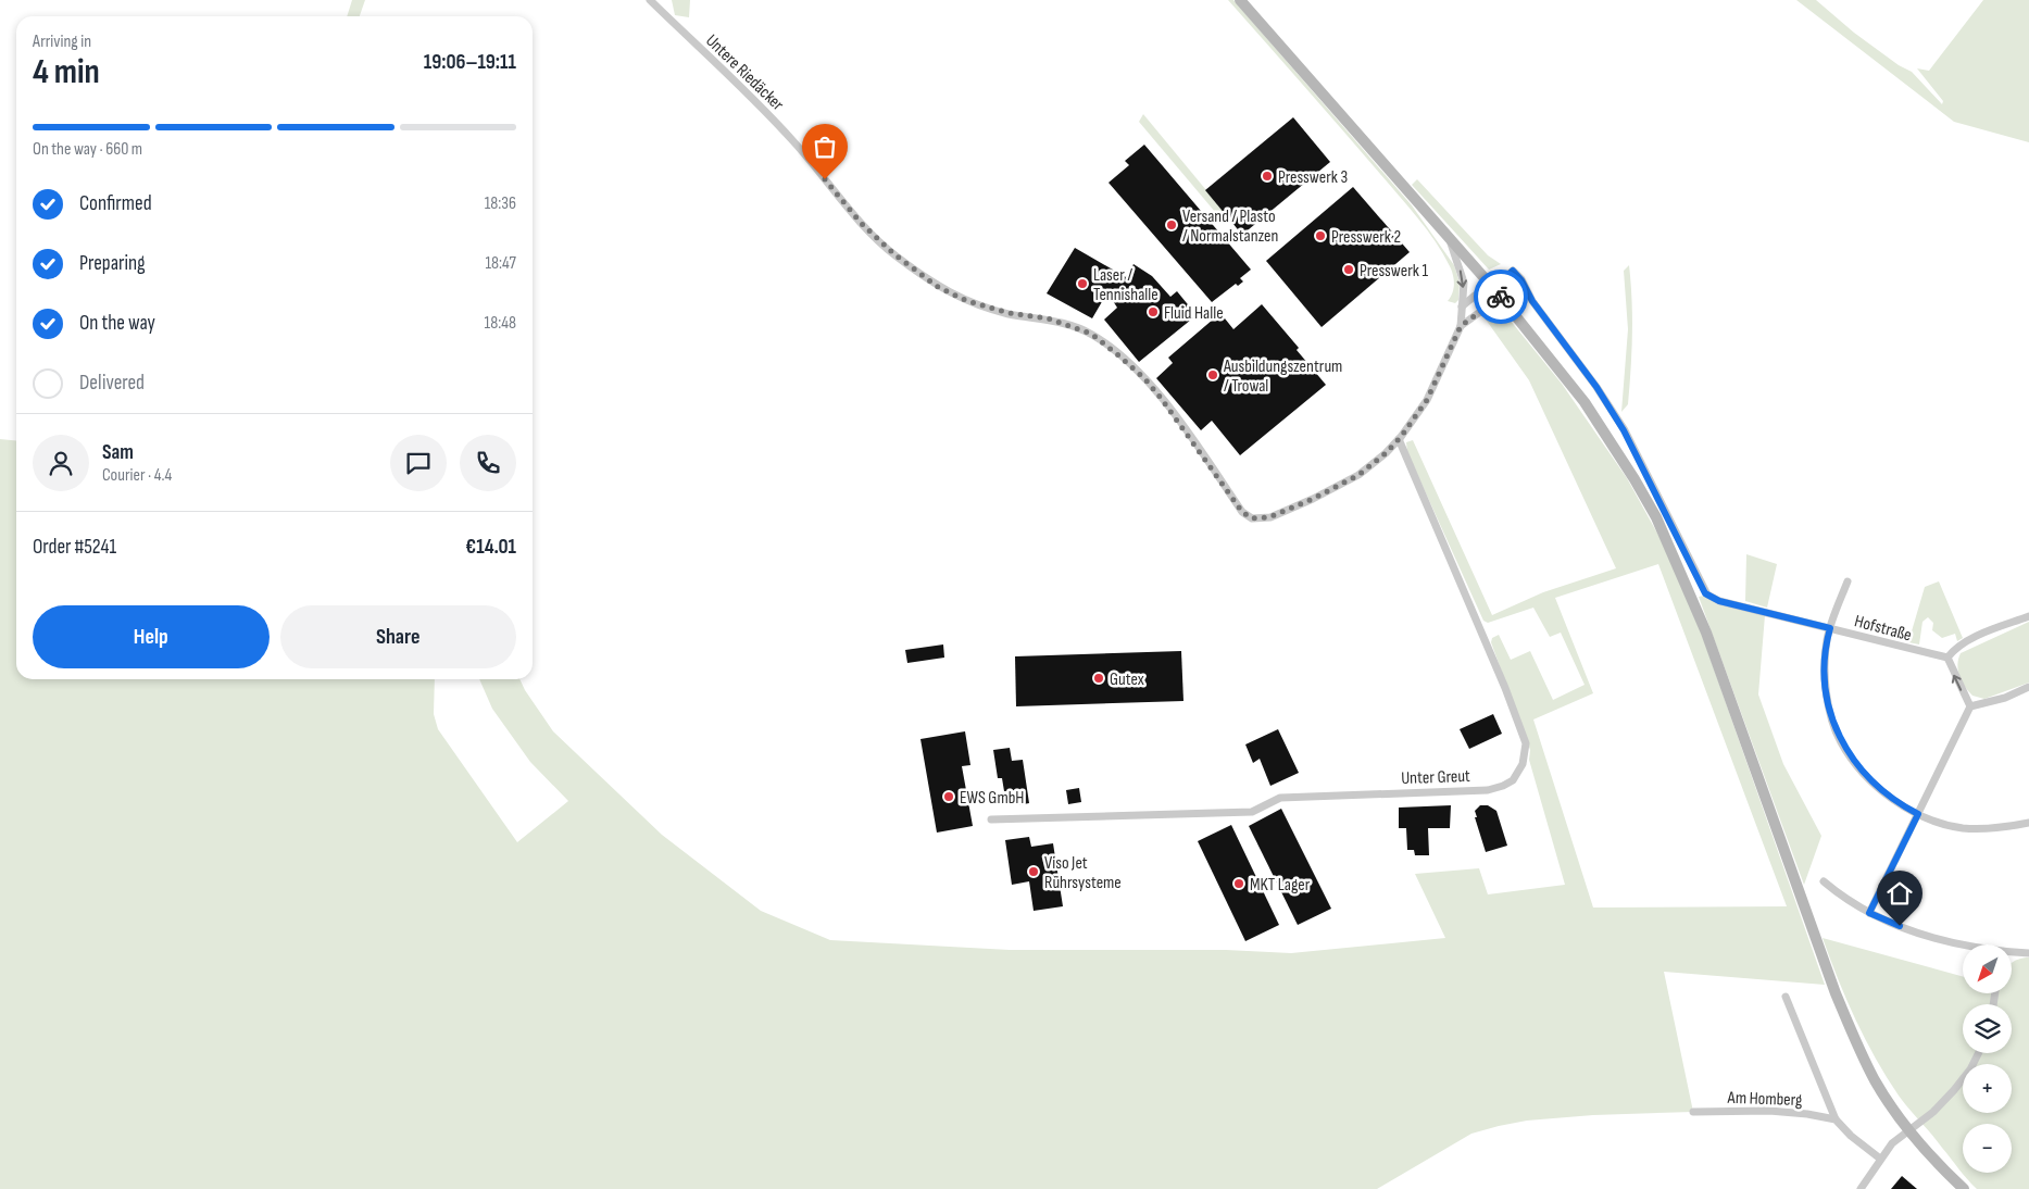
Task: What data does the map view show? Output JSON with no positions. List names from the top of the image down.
{
  "streets": {
    "street": [
      "Untere Riedäcker",
      "Hofstraße",
      "Unter Greut",
      "Am Homberg"
    ]
  },
  "crossings": [
    ["Untere Riedäcker", "Hofstraße"],
    ["Untere Riedäcker", "Unter Greut"]
  ],
  "places": [
    "Presswerk 3",
    "Versand / Plasto / Normalstanzen",
    "Presswerk 2",
    "Presswerk 1",
    "Laser / Tennishalle",
    "Fluid Halle",
    "Ausbildungszentrum / Trowal",
    "Gutex",
    "EWS GmbH",
    "Viso Jet Rührsysteme",
    "MKT Lager"
  ],
  "north": "bottom left",
  "page": {
    "heading": ["4 min", "Arriving in", "19:06–19:11"],
    "panel": [
      "Sam",
      "Courier · 4.4",
      "Order #5241",
      "€14.01"
    ],
    "bar": "On the way · 660 m",
    "list": [
      ["Confirmed", "18:36"],
      ["Preparing", "18:47"],
      ["On the way", "18:48"],
      "Delivered"
    ],
    "buttons": ["Help", "Share"],
    "map_buttons": ["+", "−"]
  }
}
